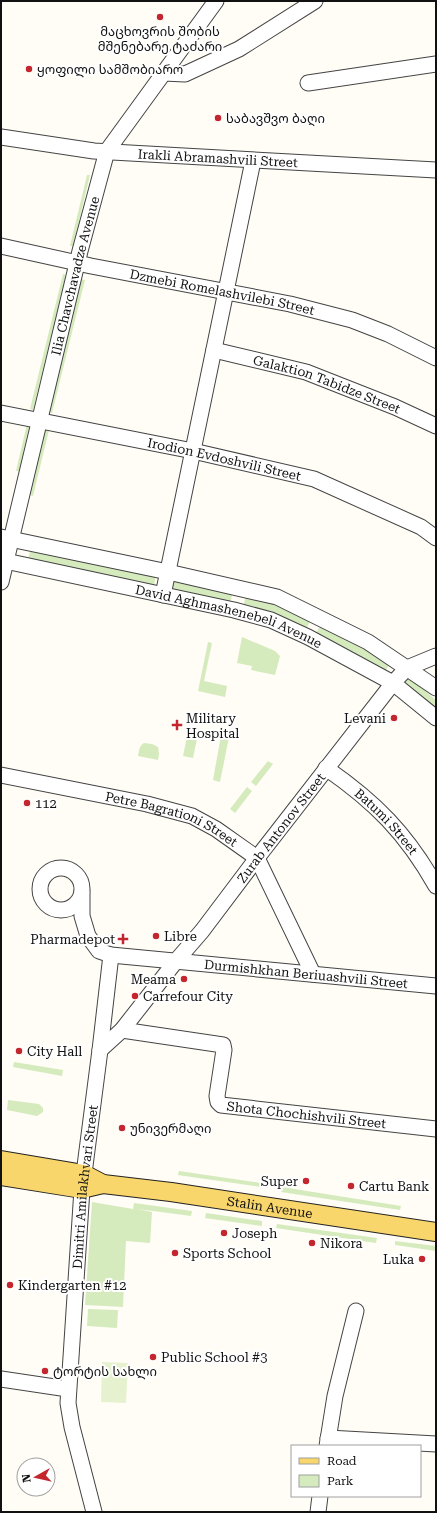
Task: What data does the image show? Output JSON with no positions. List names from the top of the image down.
{
  "streets": {
    "main road": ["Stalin Avenue"],
    "street": [
      "Irakli Abramashvili Street",
      "Ilia Chavchavadze Avenue",
      "Dzmebi Romelashvilebi Street",
      "Galaktion Tabidze Street",
      "Irodion Evdoshvili Street",
      "David Aghmashenebeli Avenue",
      "Petre Bagrationi Street",
      "Batumi Street",
      "Zurab Antonov Street",
      "Durmishkhan Beriuashvili Street",
      "Shota Chochishvili Street",
      "Dimitri Amilakhvari Street"
    ]
  },
  "crossings": [
    ["Irakli Abramashvili Street", "Ilia Chavchavadze Avenue"],
    ["Ilia Chavchavadze Avenue", "Dzmebi Romelashvilebi Street"],
    ["Ilia Chavchavadze Avenue", "Irodion Evdoshvili Street"],
    ["Ilia Chavchavadze Avenue", "David Aghmashenebeli Avenue"],
    ["David Aghmashenebeli Avenue", "Zurab Antonov Street"],
    ["Petre Bagrationi Street", "Zurab Antonov Street"],
    ["Petre Bagrationi Street", "Durmishkhan Beriuashvili Street"],
    ["Batumi Street", "Zurab Antonov Street"],
    ["Zurab Antonov Street", "Durmishkhan Beriuashvili Street"],
    ["Zurab Antonov Street", "Shota Chochishvili Street"],
    ["Zurab Antonov Street", "Dimitri Amilakhvari Street"],
    ["Dimitri Amilakhvari Street", "Stalin Avenue"]
  ],
  "places": {
    "other": [
      "მაცხოვრის შობის მშენებარე ტაძარი",
      "ყოფილი სამშობიარო",
      "საბავშვო ბაღი",
      "Levani",
      "112",
      "Libre",
      "Meama",
      "Carrefour City",
      "City Hall",
      "უნივერმაღი",
      "Super",
      "Cartu Bank",
      "Joseph",
      "Nikora",
      "Sports School",
      "Luka",
      "Kindergarten #12",
      "Public School #3",
      "ტორტის სახლი"
    ],
    "health": ["Military Hospital", "Pharmadepot"]
  },
  "legend": ["Road", "Park"],
  "north": "left"
}
